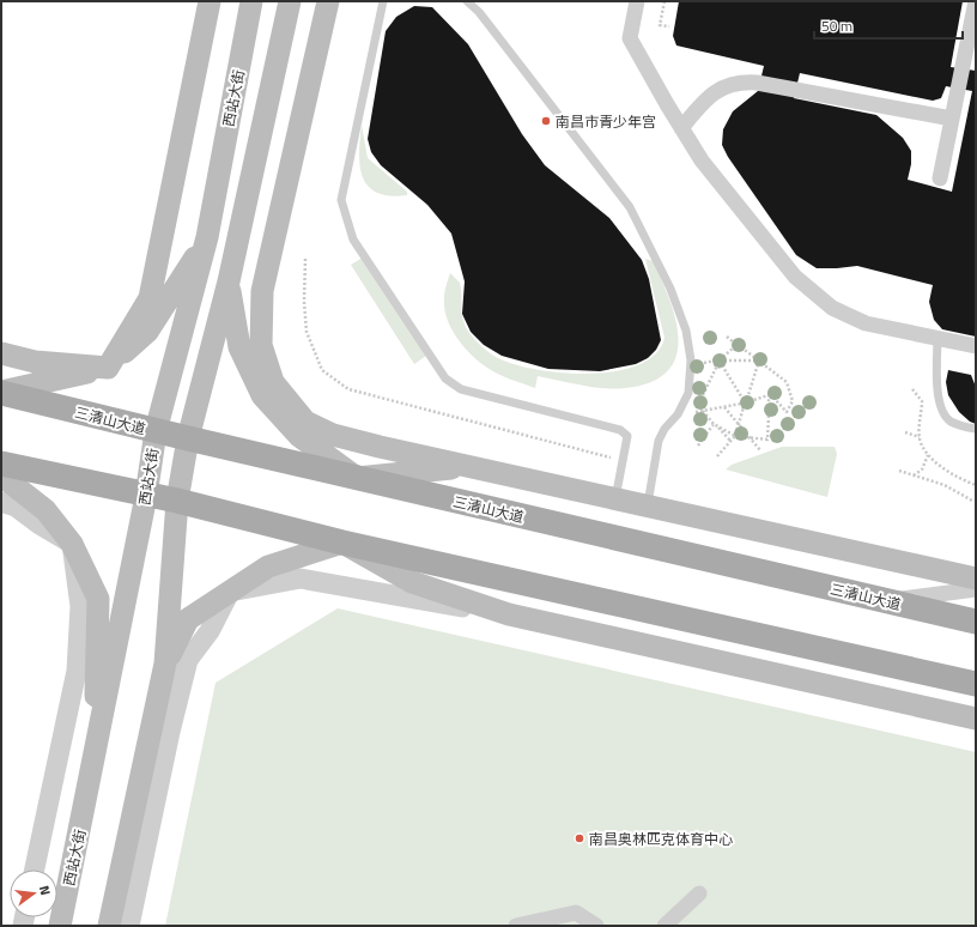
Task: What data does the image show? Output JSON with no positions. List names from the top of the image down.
{
  "streets": {
    "main road": ["西站大街", "三清山大道"]
  },
  "crossings": [
    ["西站大街", "三清山大道"]
  ],
  "places": ["南昌市青少年宫", "南昌奥林匹克体育中心"],
  "scale_bar": "50 m",
  "north": "right"
}
